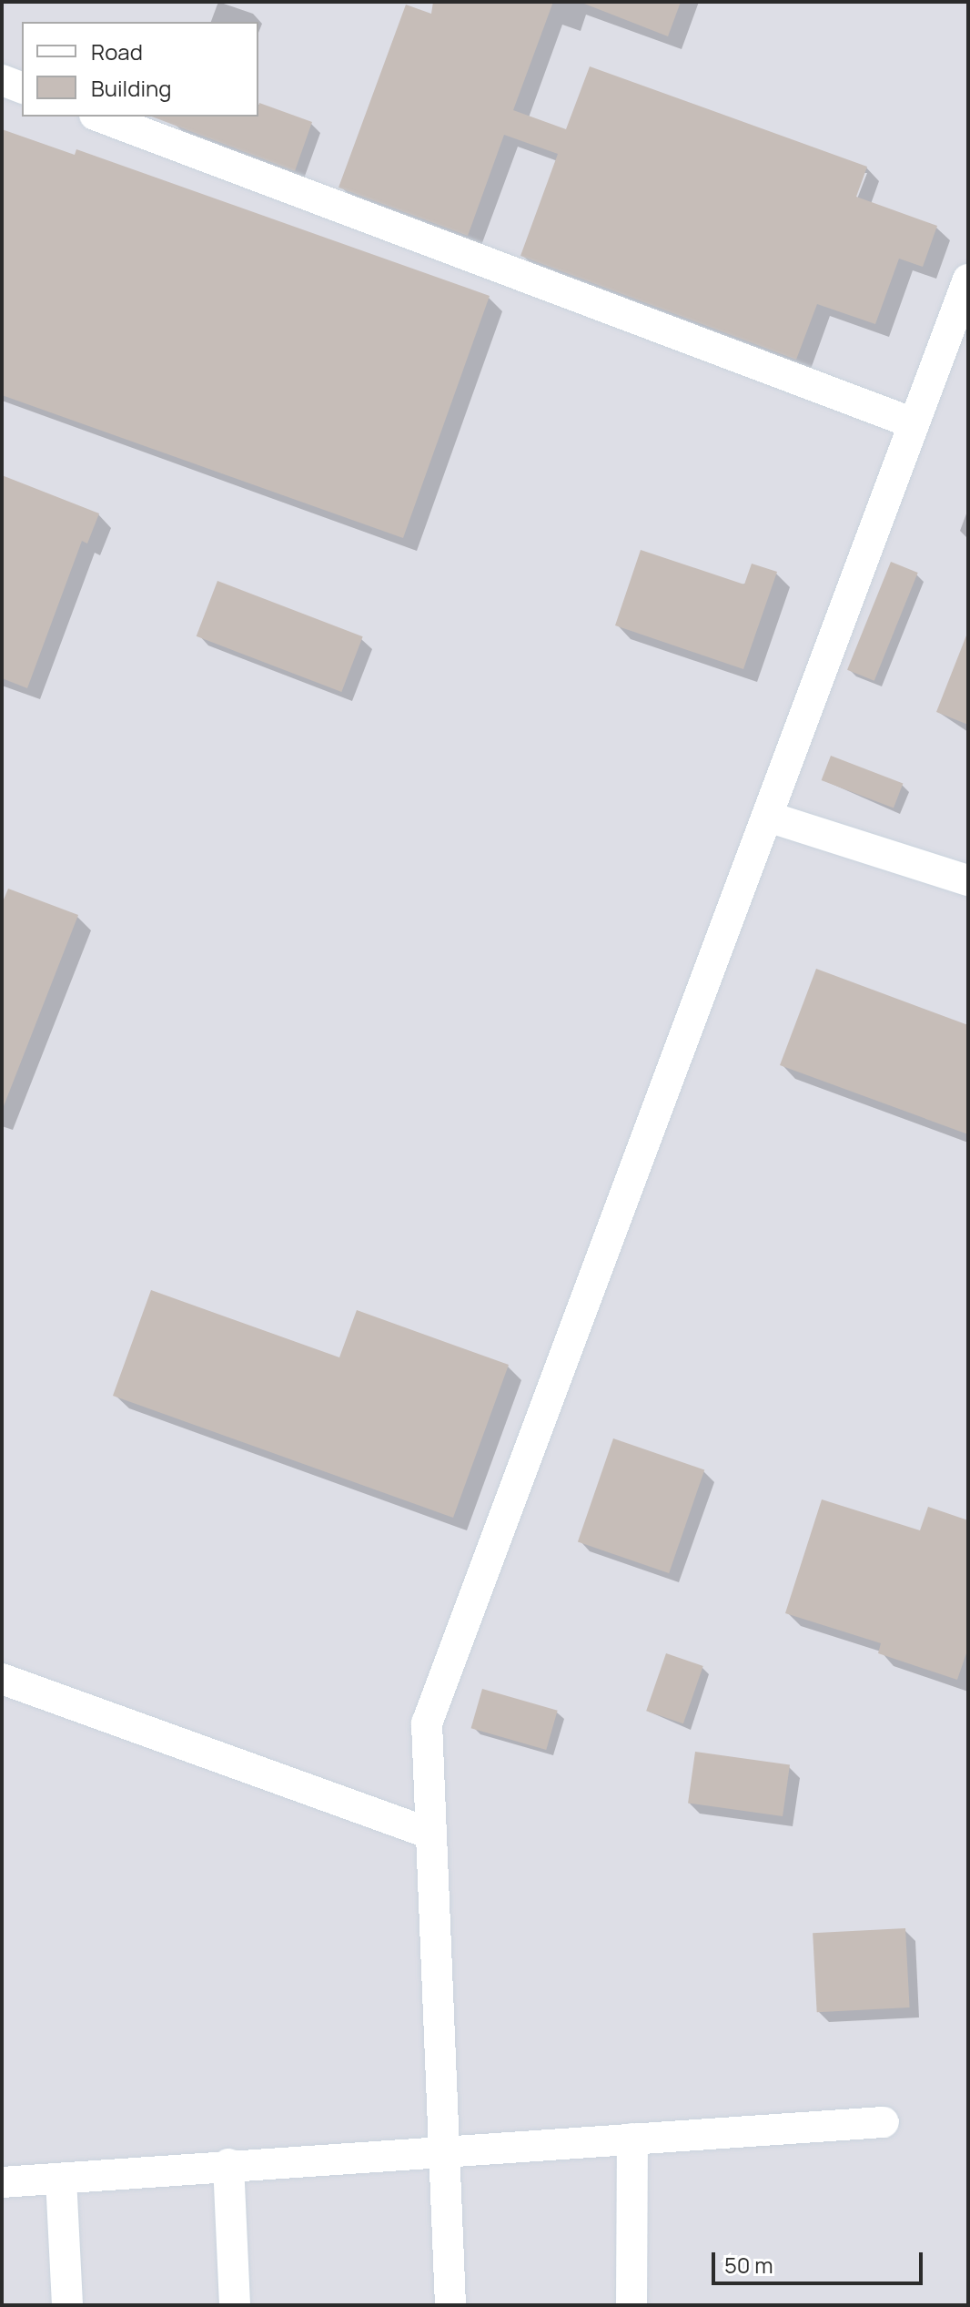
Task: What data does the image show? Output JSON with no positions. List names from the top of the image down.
{
  "legend": ["Road", "Building"],
  "scale_bar": "50 m"
}
